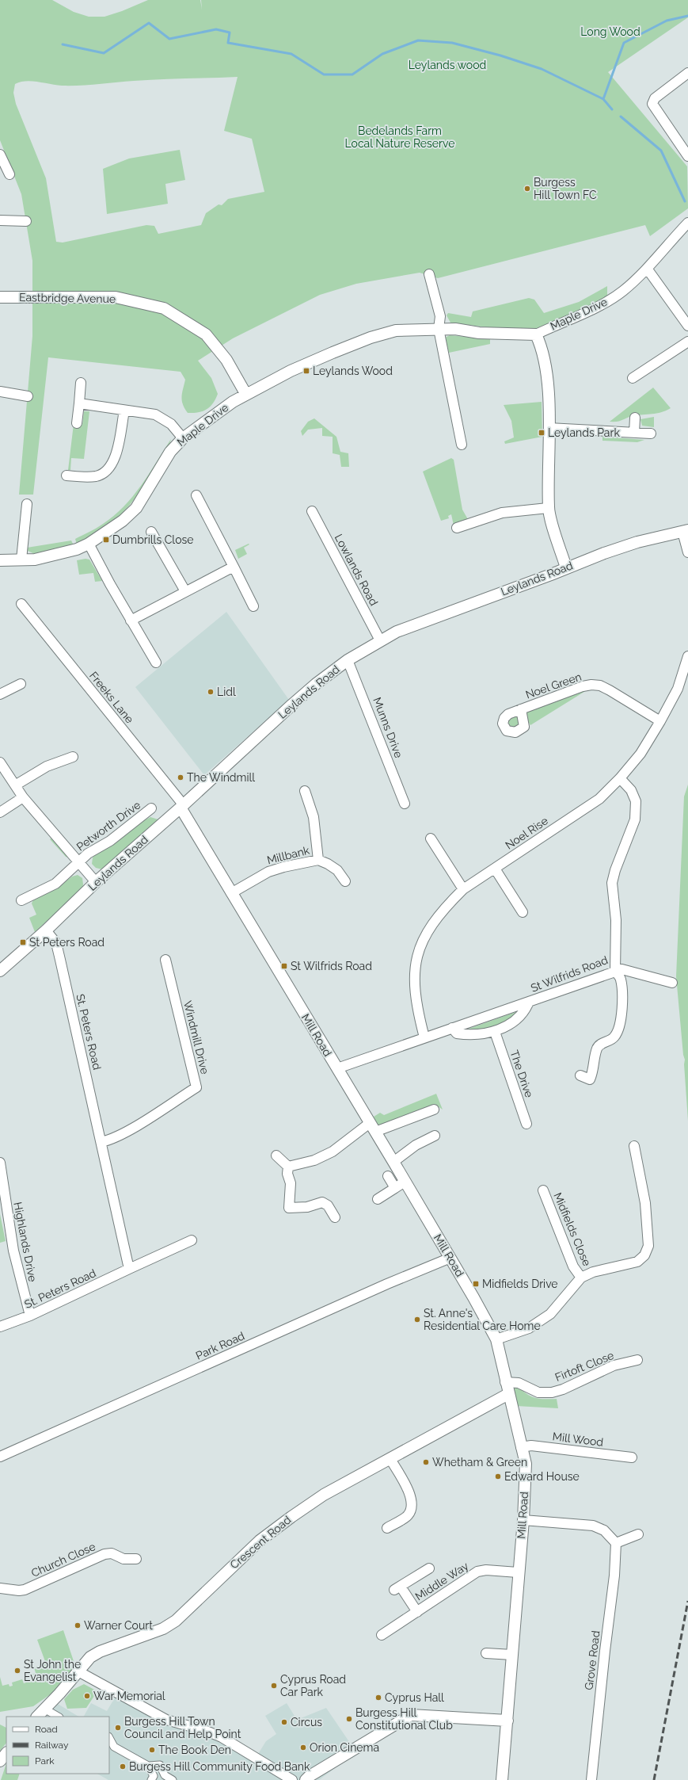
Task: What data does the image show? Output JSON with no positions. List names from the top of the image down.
{
  "streets": {
    "street": [
      "Eastbridge Avenue",
      "Maple Drive",
      "Lowlands Road",
      "Leylands Road",
      "Noel Green",
      "Freeks Lane",
      "Munns Drive",
      "Petworth Drive",
      "Noel Rise",
      "Millbank",
      "St Wilfrids Road",
      "St. Peters Road",
      "Mill Road",
      "Windmill Drive",
      "The Drive",
      "Midfields Close",
      "Highlands Drive",
      "Park Road",
      "Firtoft Close",
      "Mill Wood",
      "Crescent Road",
      "Church Close",
      "Middle Way",
      "Grove Road"
    ]
  },
  "crossings": [
    ["Eastbridge Avenue", "Maple Drive"],
    ["Lowlands Road", "Leylands Road"],
    ["Leylands Road", "Freeks Lane"],
    ["Leylands Road", "Munns Drive"],
    ["Leylands Road", "Petworth Drive"],
    ["Leylands Road", "St. Peters Road"],
    ["Leylands Road", "Mill Road"],
    ["Noel Green", "Noel Rise"],
    ["Freeks Lane", "Mill Road"],
    ["Noel Rise", "St Wilfrids Road"],
    ["Millbank", "Mill Road"],
    ["St Wilfrids Road", "Mill Road"],
    ["St Wilfrids Road", "The Drive"],
    ["St. Peters Road", "Windmill Drive"],
    ["St. Peters Road", "Highlands Drive"],
    ["Mill Road", "Park Road"],
    ["Mill Road", "Firtoft Close"],
    ["Mill Road", "Mill Wood"],
    ["Mill Road", "Crescent Road"],
    ["Mill Road", "Middle Way"]
  ],
  "parks": ["Long Wood", "Leylands wood", "Bedelands Farm Local Nature Reserve"],
  "places": {
    "other": [
      "Burgess Hill Town FC",
      "Lidl",
      "The Windmill",
      "St. Anne's Residential Care Home",
      "Whetham & Green",
      "Edward House",
      "Warner Court",
      "St John the Evangelist",
      "Cyprus Road Car Park",
      "War Memorial",
      "Cyprus Hall",
      "Burgess Hill Constitutional Club",
      "Circus",
      "Burgess Hill Town Council and Help Point",
      "Orion Cinema",
      "The Book Den",
      "Burgess Hill Community Food Bank"
    ],
    "transit": [
      "Leylands Wood",
      "Leylands Park",
      "Dumbrills Close",
      "St Peters Road",
      "St Wilfrids Road",
      "Midfields Drive"
    ]
  },
  "legend": ["Road", "Railway", "Park"]
}
